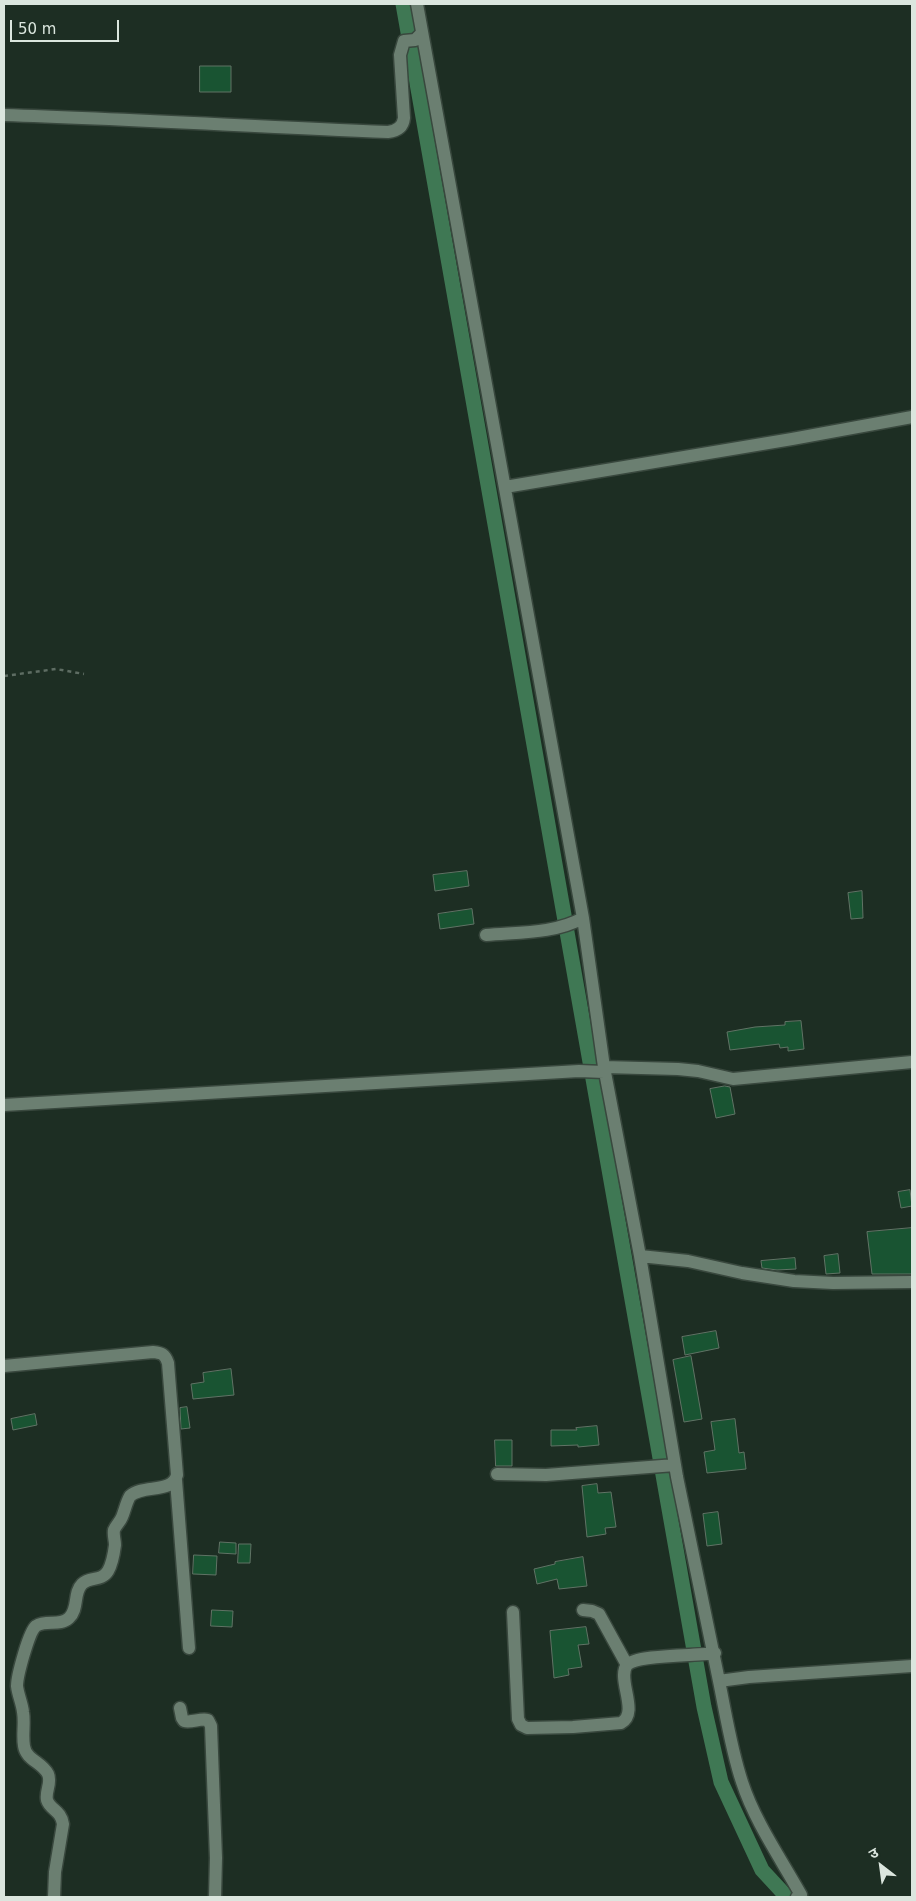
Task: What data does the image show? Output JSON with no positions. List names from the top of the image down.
{
  "scale_bar": "50 m",
  "north": "top left"
}
